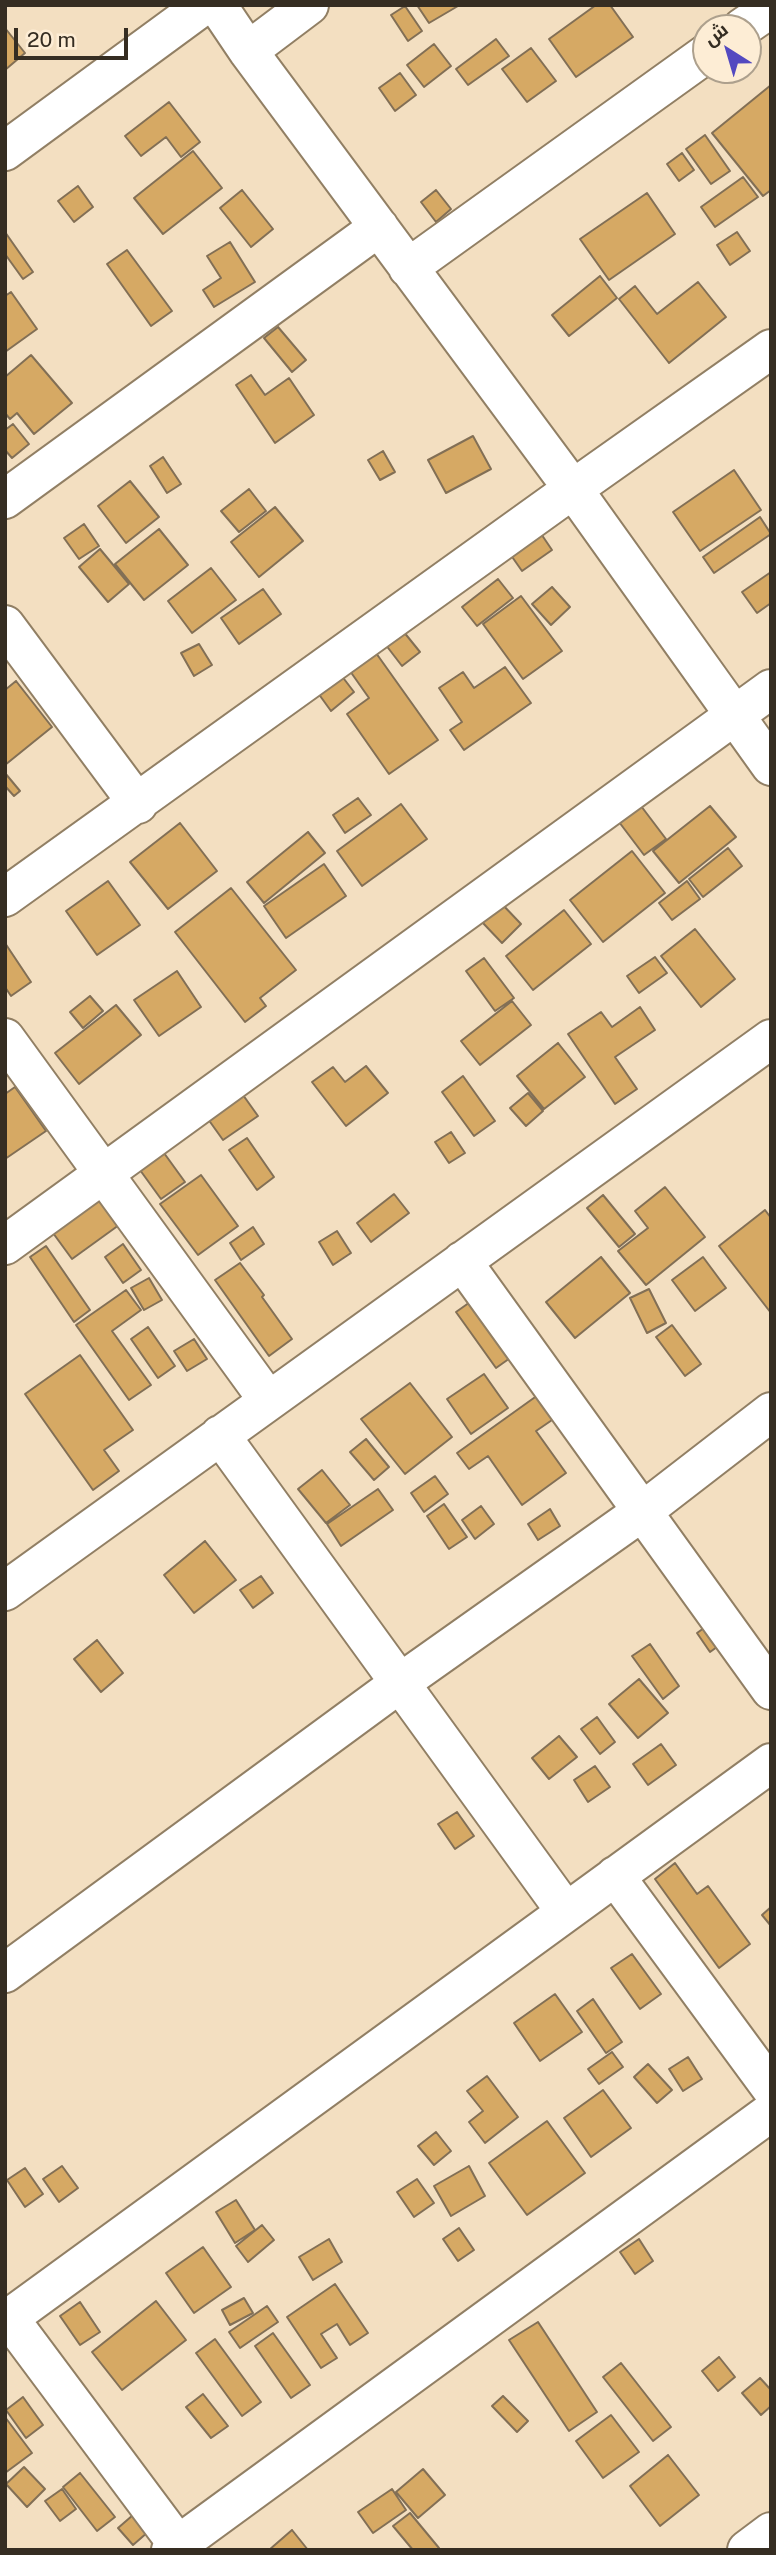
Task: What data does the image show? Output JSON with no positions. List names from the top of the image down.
{
  "scale_bar": "20 m",
  "north": "top left"
}
